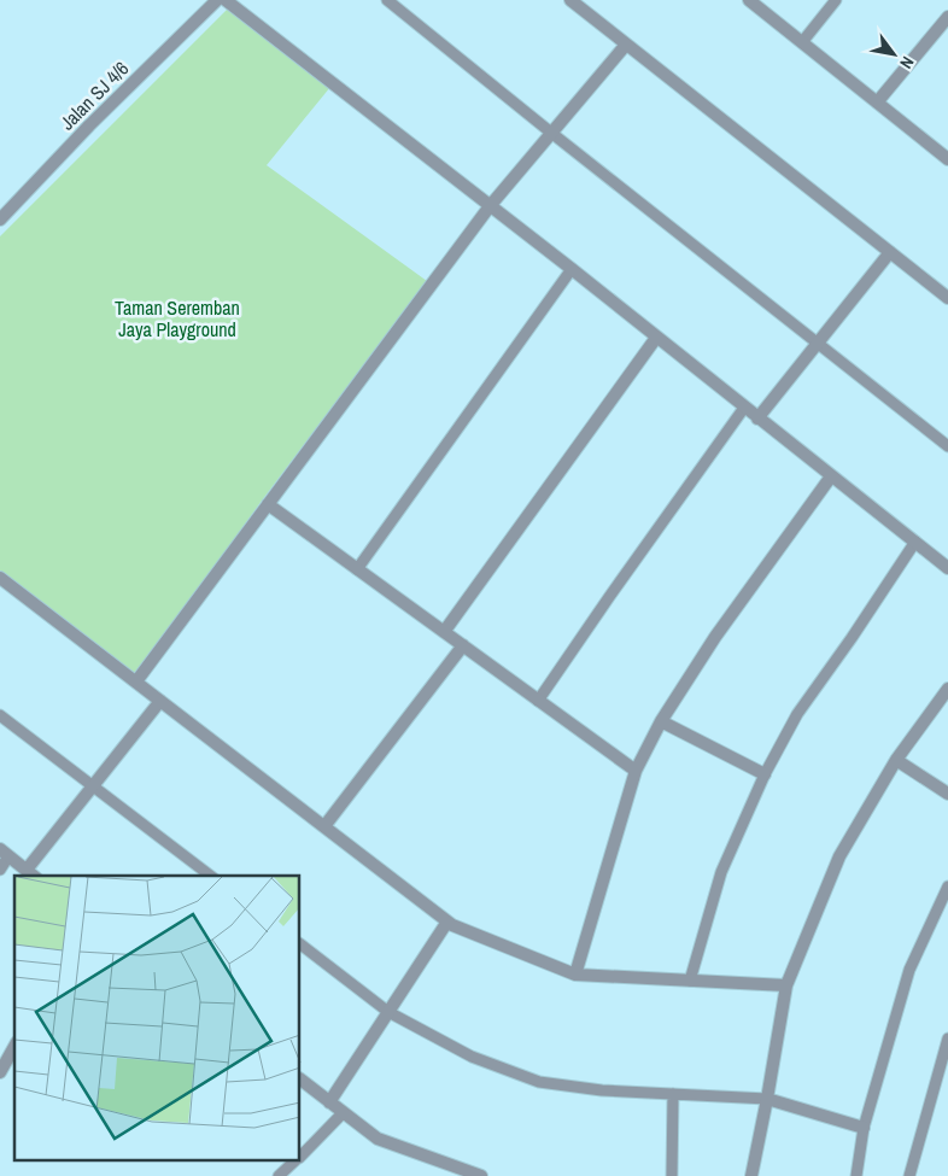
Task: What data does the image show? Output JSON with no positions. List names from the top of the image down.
{
  "streets": {
    "street": ["Jalan SJ 4/6"]
  },
  "parks": ["Taman Seremban Jaya Playground"],
  "north": "bottom right"
}
